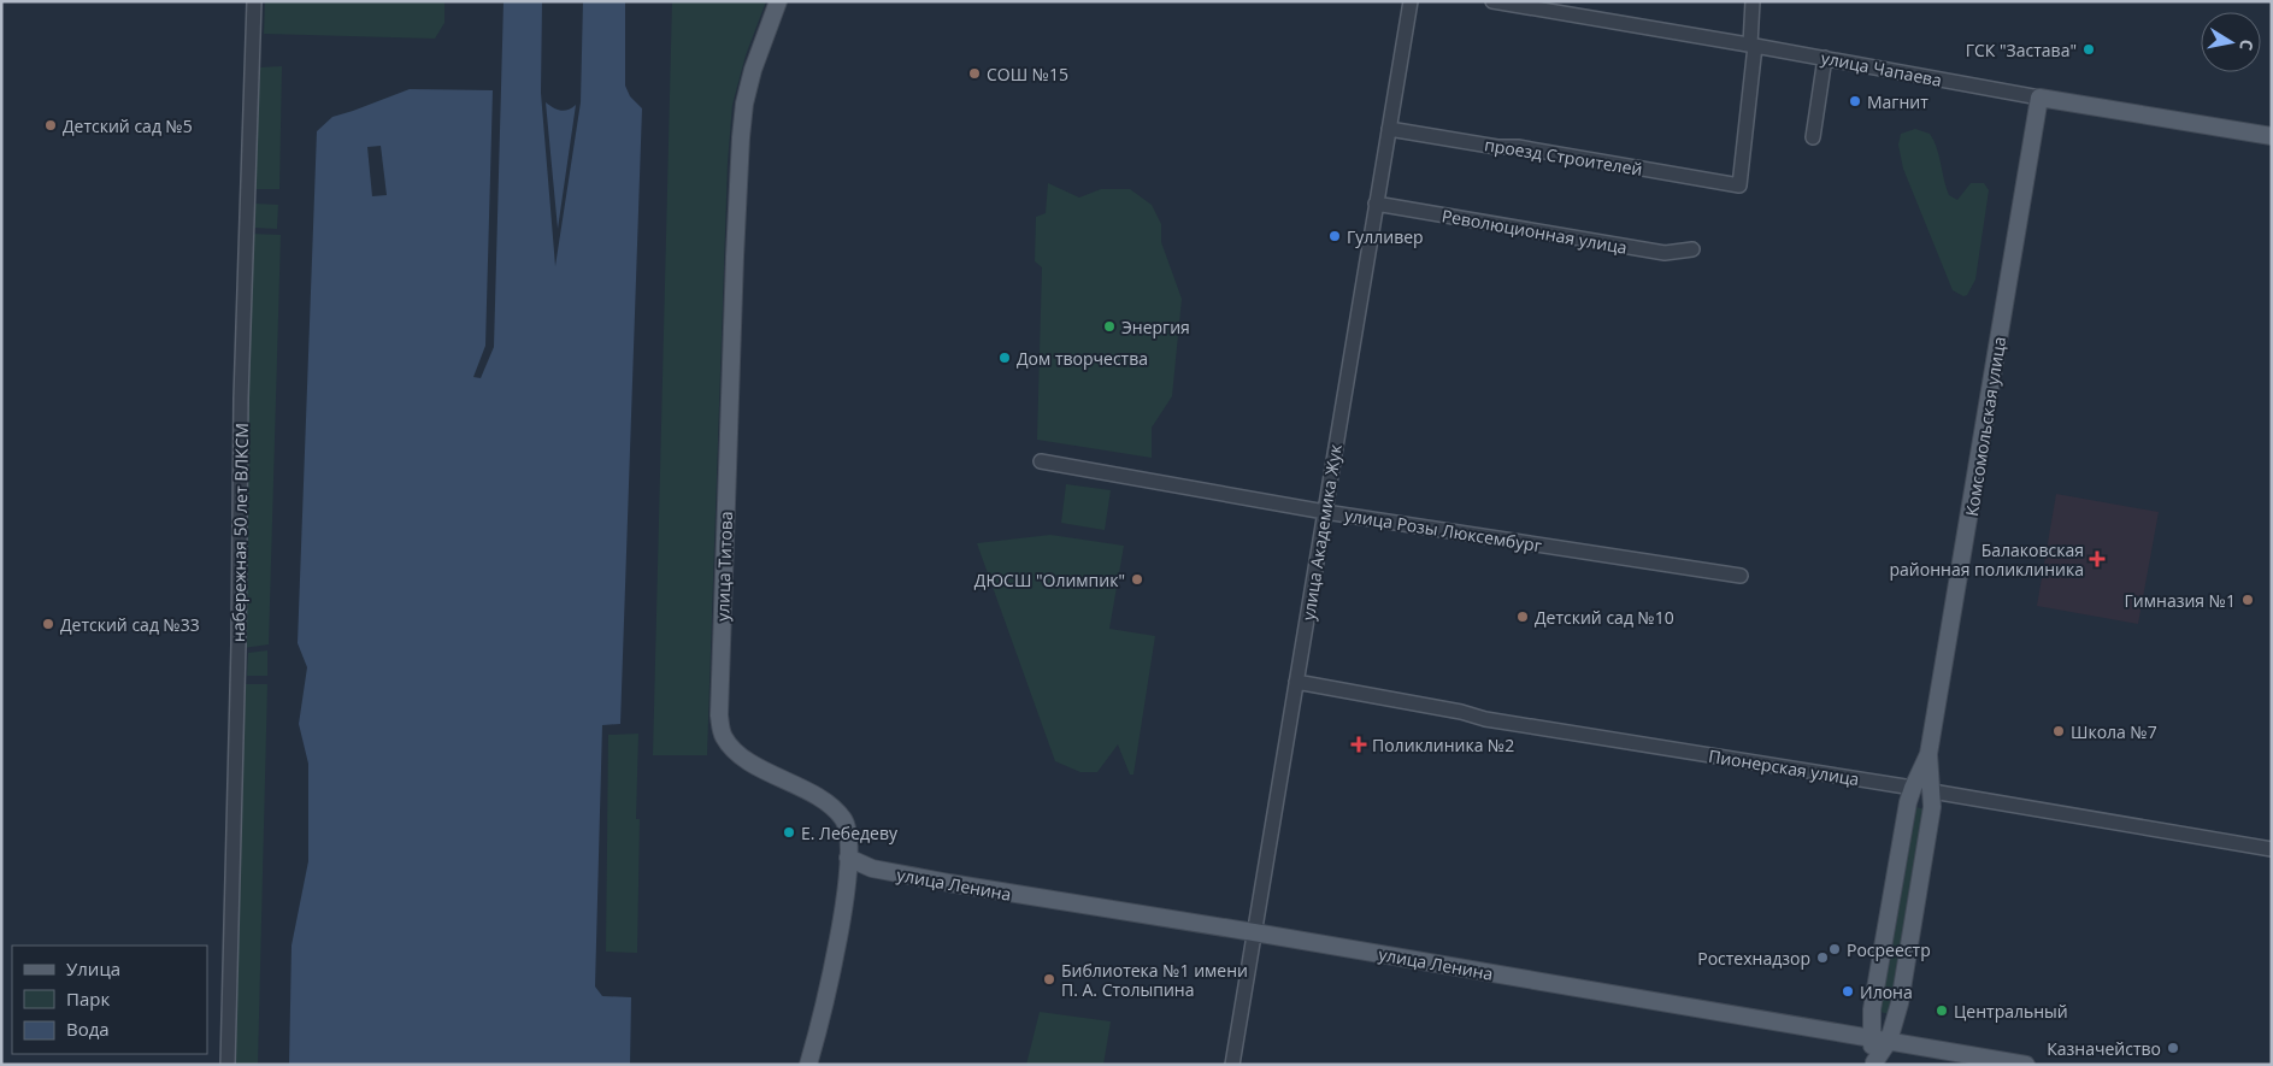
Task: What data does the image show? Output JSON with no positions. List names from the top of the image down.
{
  "streets": {
    "main road": [
      "улица Чапаева",
      "Комсомольская улица",
      "улица Титова",
      "Пионерская улица",
      "улица Ленина"
    ],
    "street": [
      "проезд Строителей",
      "Революционная улица",
      "улица Розы Люксембург",
      "набережная 50 лет ВЛКСМ",
      "улица Академика Жук"
    ]
  },
  "crossings": [
    ["улица Чапаева", "проезд Строителей"],
    ["улица Чапаева", "Комсомольская улица"],
    ["проезд Строителей", "улица Академика Жук"],
    ["Революционная улица", "улица Академика Жук"],
    ["Комсомольская улица", "Пионерская улица"],
    ["Комсомольская улица", "улица Ленина"],
    ["улица Розы Люксембург", "улица Академика Жук"],
    ["улица Академика Жук", "Пионерская улица"],
    ["улица Академика Жук", "улица Ленина"],
    ["улица Титова", "улица Ленина"]
  ],
  "places": {
    "other": [
      "ГСК \"Застава\"",
      "СОШ №15",
      "Магнит",
      "Детский сад №5",
      "Гулливер",
      "Энергия",
      "Дом творчества",
      "ДЮСШ \"Олимпик\"",
      "Гимназия №1",
      "Детский сад №10",
      "Детский сад №33",
      "Школа №7",
      "Е. Лебедеву",
      "Росреестр",
      "Ростехнадзор",
      "Библиотека №1 имени П. А. Столыпина",
      "Илона",
      "Центральный",
      "Казначейство"
    ],
    "health": ["Балаковская районная поликлиника", "Поликлиника №2"]
  },
  "legend": ["Улица", "Парк", "Вода"],
  "north": "right"
}
